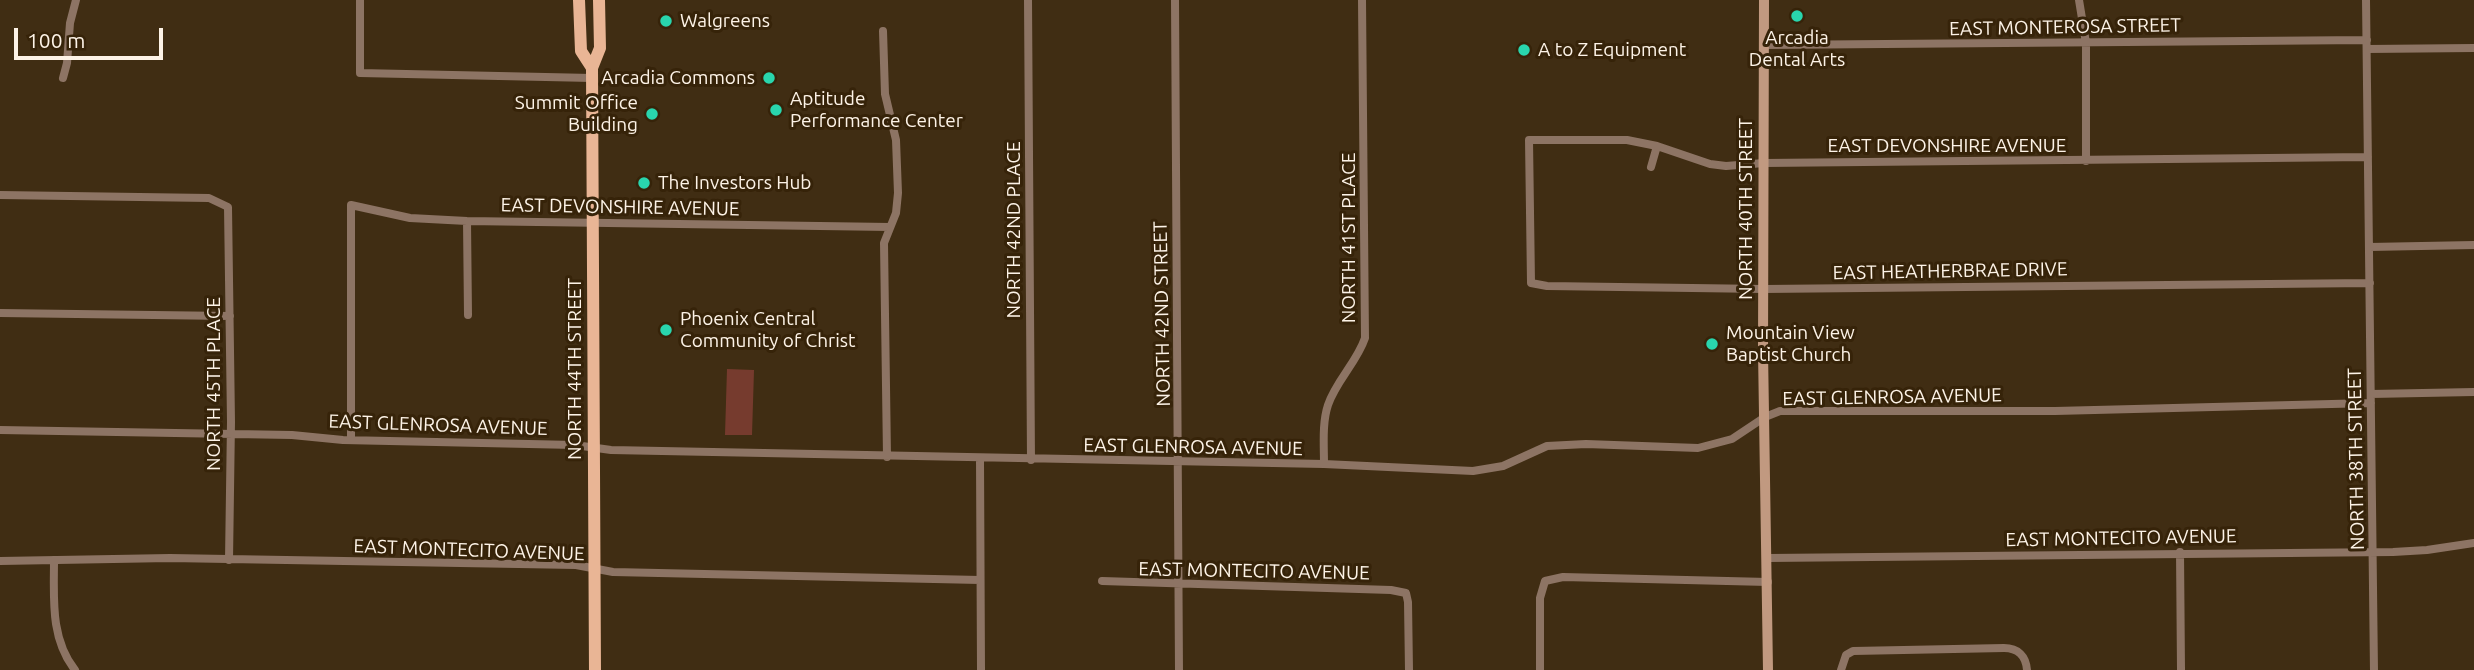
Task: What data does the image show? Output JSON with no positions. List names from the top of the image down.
{
  "streets": {
    "main road": ["NORTH 40TH STREET", "NORTH 44TH STREET"],
    "street": [
      "EAST MONTEROSA STREET",
      "EAST DEVONSHIRE AVENUE",
      "NORTH 42ND PLACE",
      "NORTH 41ST PLACE",
      "EAST HEATHERBRAE DRIVE",
      "NORTH 42ND STREET",
      "NORTH 45TH PLACE",
      "EAST GLENROSA AVENUE",
      "NORTH 38TH STREET",
      "EAST MONTECITO AVENUE"
    ]
  },
  "crossings": [
    ["EAST MONTEROSA STREET", "NORTH 40TH STREET"],
    ["EAST MONTEROSA STREET", "NORTH 38TH STREET"],
    ["EAST DEVONSHIRE AVENUE", "NORTH 40TH STREET"],
    ["EAST DEVONSHIRE AVENUE", "EAST HEATHERBRAE DRIVE"],
    ["EAST DEVONSHIRE AVENUE", "NORTH 44TH STREET"],
    ["EAST DEVONSHIRE AVENUE", "EAST GLENROSA AVENUE"],
    ["EAST DEVONSHIRE AVENUE", "NORTH 38TH STREET"],
    ["NORTH 40TH STREET", "EAST HEATHERBRAE DRIVE"],
    ["NORTH 40TH STREET", "EAST GLENROSA AVENUE"],
    ["NORTH 40TH STREET", "EAST MONTECITO AVENUE"],
    ["NORTH 42ND PLACE", "EAST GLENROSA AVENUE"],
    ["NORTH 41ST PLACE", "EAST GLENROSA AVENUE"],
    ["EAST HEATHERBRAE DRIVE", "NORTH 38TH STREET"],
    ["NORTH 42ND STREET", "EAST GLENROSA AVENUE"],
    ["NORTH 42ND STREET", "EAST MONTECITO AVENUE"],
    ["NORTH 44TH STREET", "EAST GLENROSA AVENUE"],
    ["NORTH 44TH STREET", "EAST MONTECITO AVENUE"],
    ["NORTH 45TH PLACE", "EAST GLENROSA AVENUE"],
    ["NORTH 45TH PLACE", "EAST MONTECITO AVENUE"],
    ["EAST GLENROSA AVENUE", "NORTH 38TH STREET"],
    ["NORTH 38TH STREET", "EAST MONTECITO AVENUE"]
  ],
  "places": [
    "Arcadia Dental Arts",
    "Walgreens",
    "A to Z Equipment",
    "Arcadia Commons",
    "Aptitude Performance Center",
    "Summit Office Building",
    "The Investors Hub",
    "Phoenix Central Community of Christ",
    "Mountain View Baptist Church"
  ],
  "scale_bar": "100 m"
}
